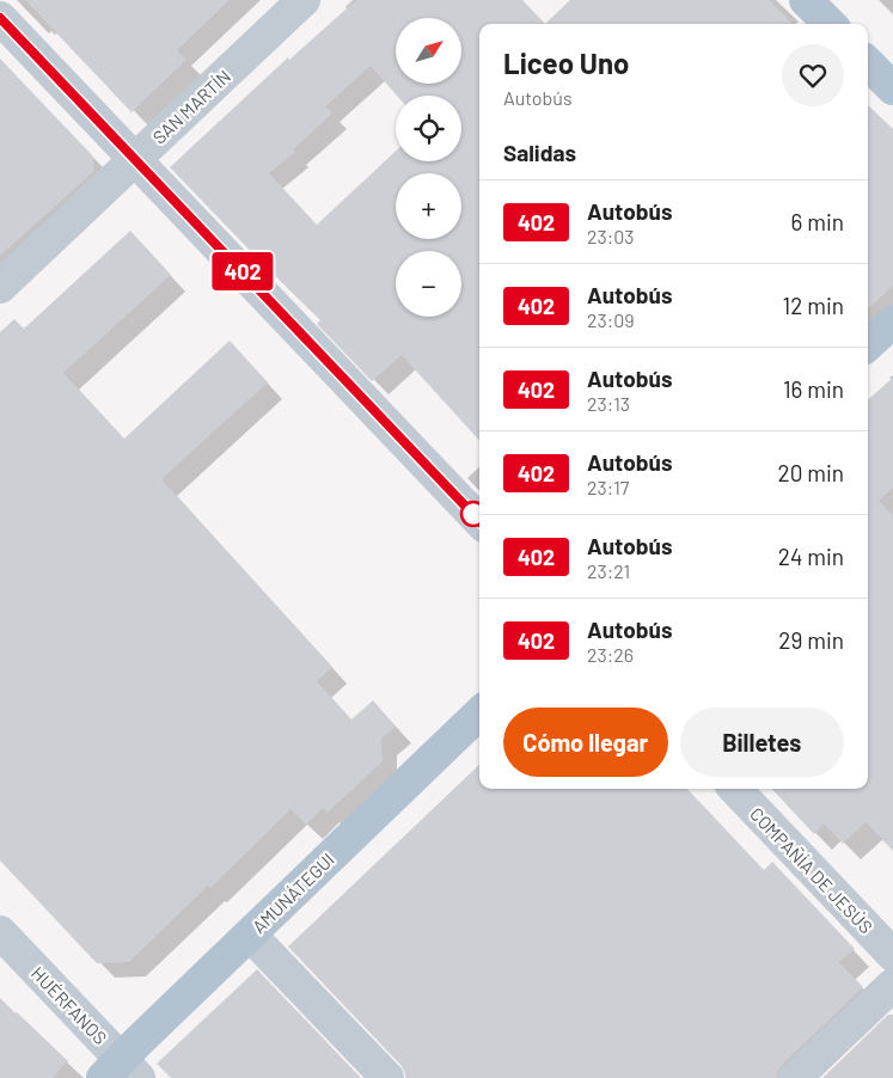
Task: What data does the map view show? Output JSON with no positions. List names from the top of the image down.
{
  "streets": {
    "main road": ["AMUNÁTEGUI"],
    "street": ["SAN MARTÍN", "COMPAÑÍA DE JESÚS", "HUÉRFANOS"]
  },
  "crossings": [
    ["AMUNÁTEGUI", "HUÉRFANOS"]
  ],
  "lines": ["bus line 402"],
  "north": "top right",
  "page": {
    "on_map": "402",
    "map_buttons": ["+", "−"],
    "heading": [
      ["Liceo Uno", "Autobús"],
      "Salidas"
    ],
    "list": [
      {
        "mark": "402",
        "name": "Autobús",
        "note": "23:03",
        "value": "6 min"
      },
      {
        "mark": "402",
        "name": "Autobús",
        "note": "23:09",
        "value": "12 min"
      },
      {
        "mark": "402",
        "name": "Autobús",
        "note": "23:13",
        "value": "16 min"
      },
      {
        "mark": "402",
        "name": "Autobús",
        "note": "23:17",
        "value": "20 min"
      },
      {
        "mark": "402",
        "name": "Autobús",
        "note": "23:21",
        "value": "24 min"
      },
      {
        "mark": "402",
        "name": "Autobús",
        "note": "23:26",
        "value": "29 min"
      }
    ],
    "buttons": ["Cómo llegar", "Billetes"]
  }
}
